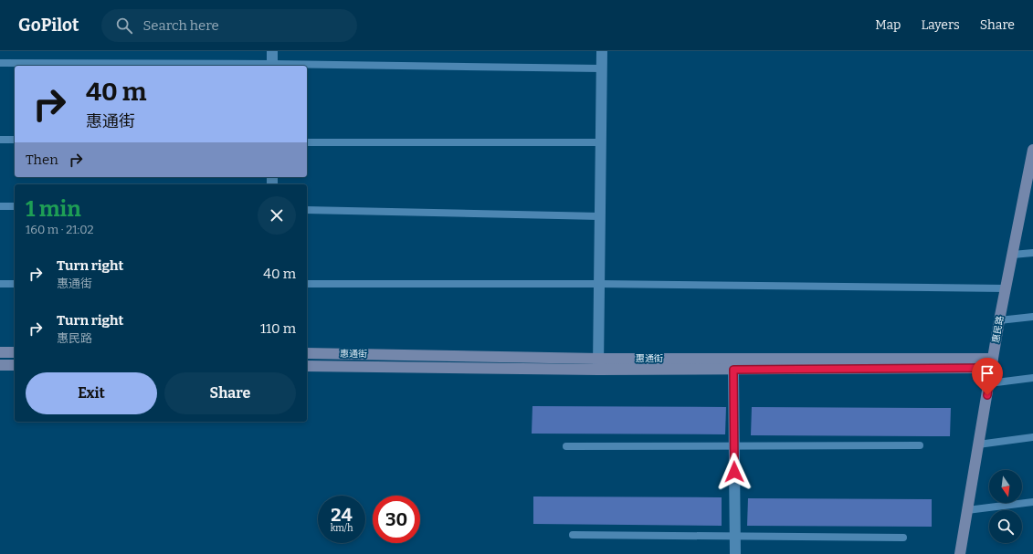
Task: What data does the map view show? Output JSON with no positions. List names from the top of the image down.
{
  "streets": {
    "street": ["惠民路", "惠通街"]
  },
  "crossings": [
    ["惠民路", "惠通街"]
  ],
  "north": "bottom",
  "page": {
    "header": "GoPilot",
    "search": "Search here",
    "nav": ["Map", "Layers", "Share"],
    "turn": ["40 m", "惠通街"],
    "then": "Then",
    "heading": ["1 min", "160 m · 21:02"],
    "list": [
      {
        "name": "Turn right",
        "note": "惠通街",
        "value": "40 m"
      },
      {
        "name": "Turn right",
        "note": "惠民路",
        "value": "110 m"
      }
    ],
    "buttons": ["Exit", "Share"],
    "speed": "24 km/h",
    "limit": "30"
  }
}
